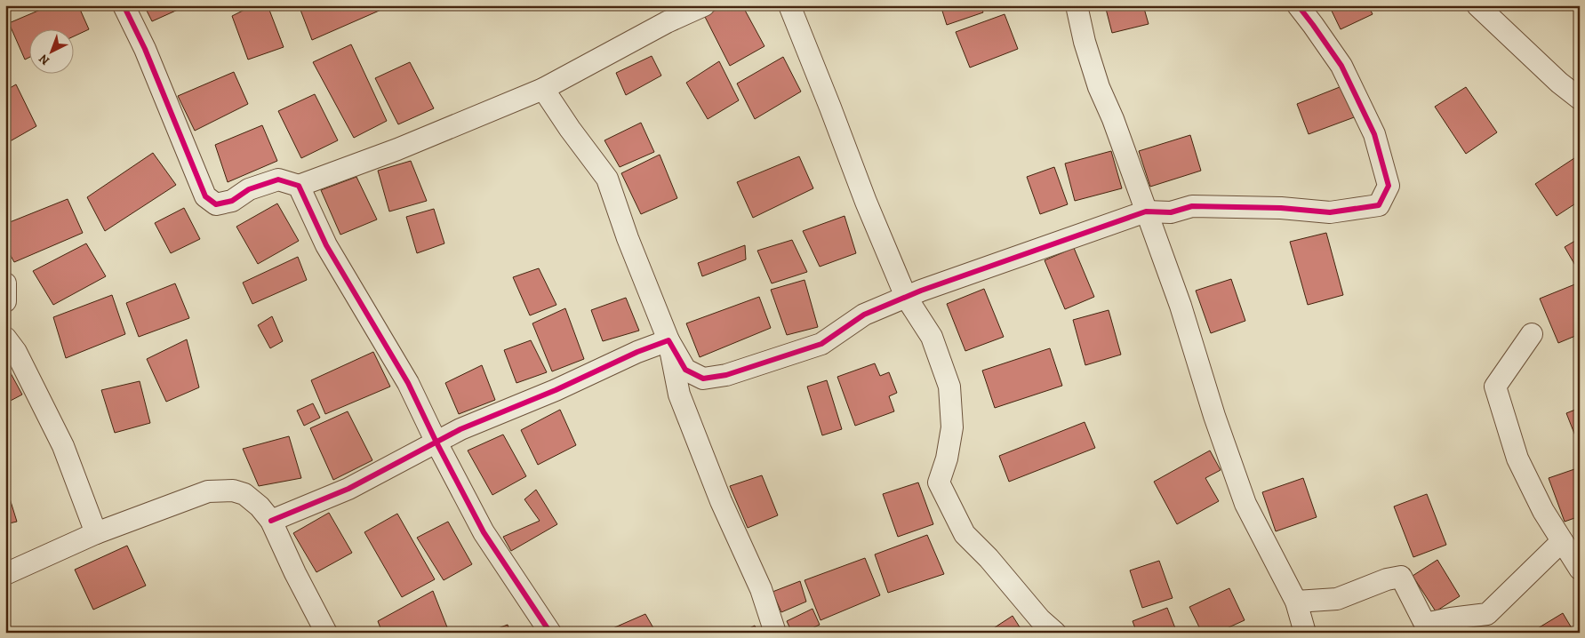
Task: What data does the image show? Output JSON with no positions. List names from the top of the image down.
{
  "north": "bottom left"
}
